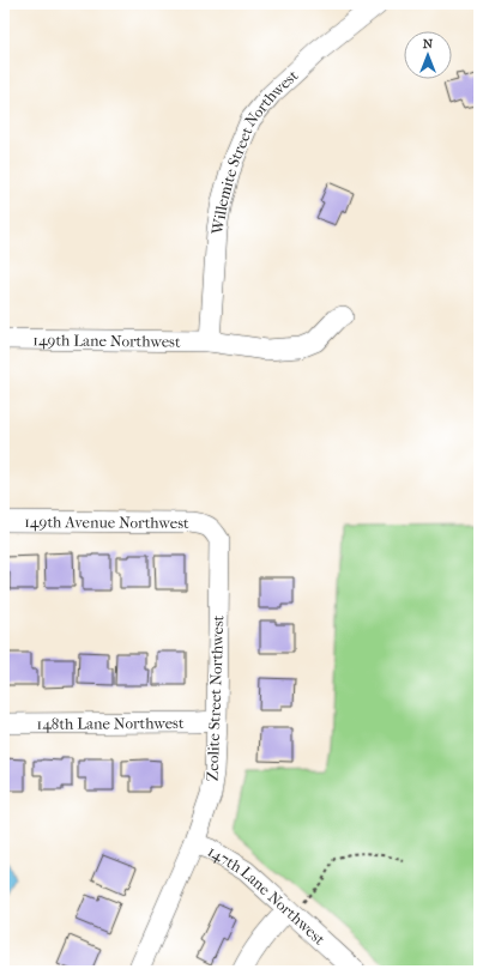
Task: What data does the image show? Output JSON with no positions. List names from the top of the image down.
{
  "streets": {
    "street": [
      "Willemite Street Northwest",
      "149th Lane Northwest",
      "149th Avenue Northwest",
      "Zeolite Street Northwest",
      "148th Lane Northwest",
      "147th Lane Northwest"
    ]
  },
  "crossings": [
    ["Willemite Street Northwest", "149th Lane Northwest"],
    ["149th Avenue Northwest", "Zeolite Street Northwest"],
    ["Zeolite Street Northwest", "148th Lane Northwest"],
    ["Zeolite Street Northwest", "147th Lane Northwest"]
  ],
  "north": "top"
}
